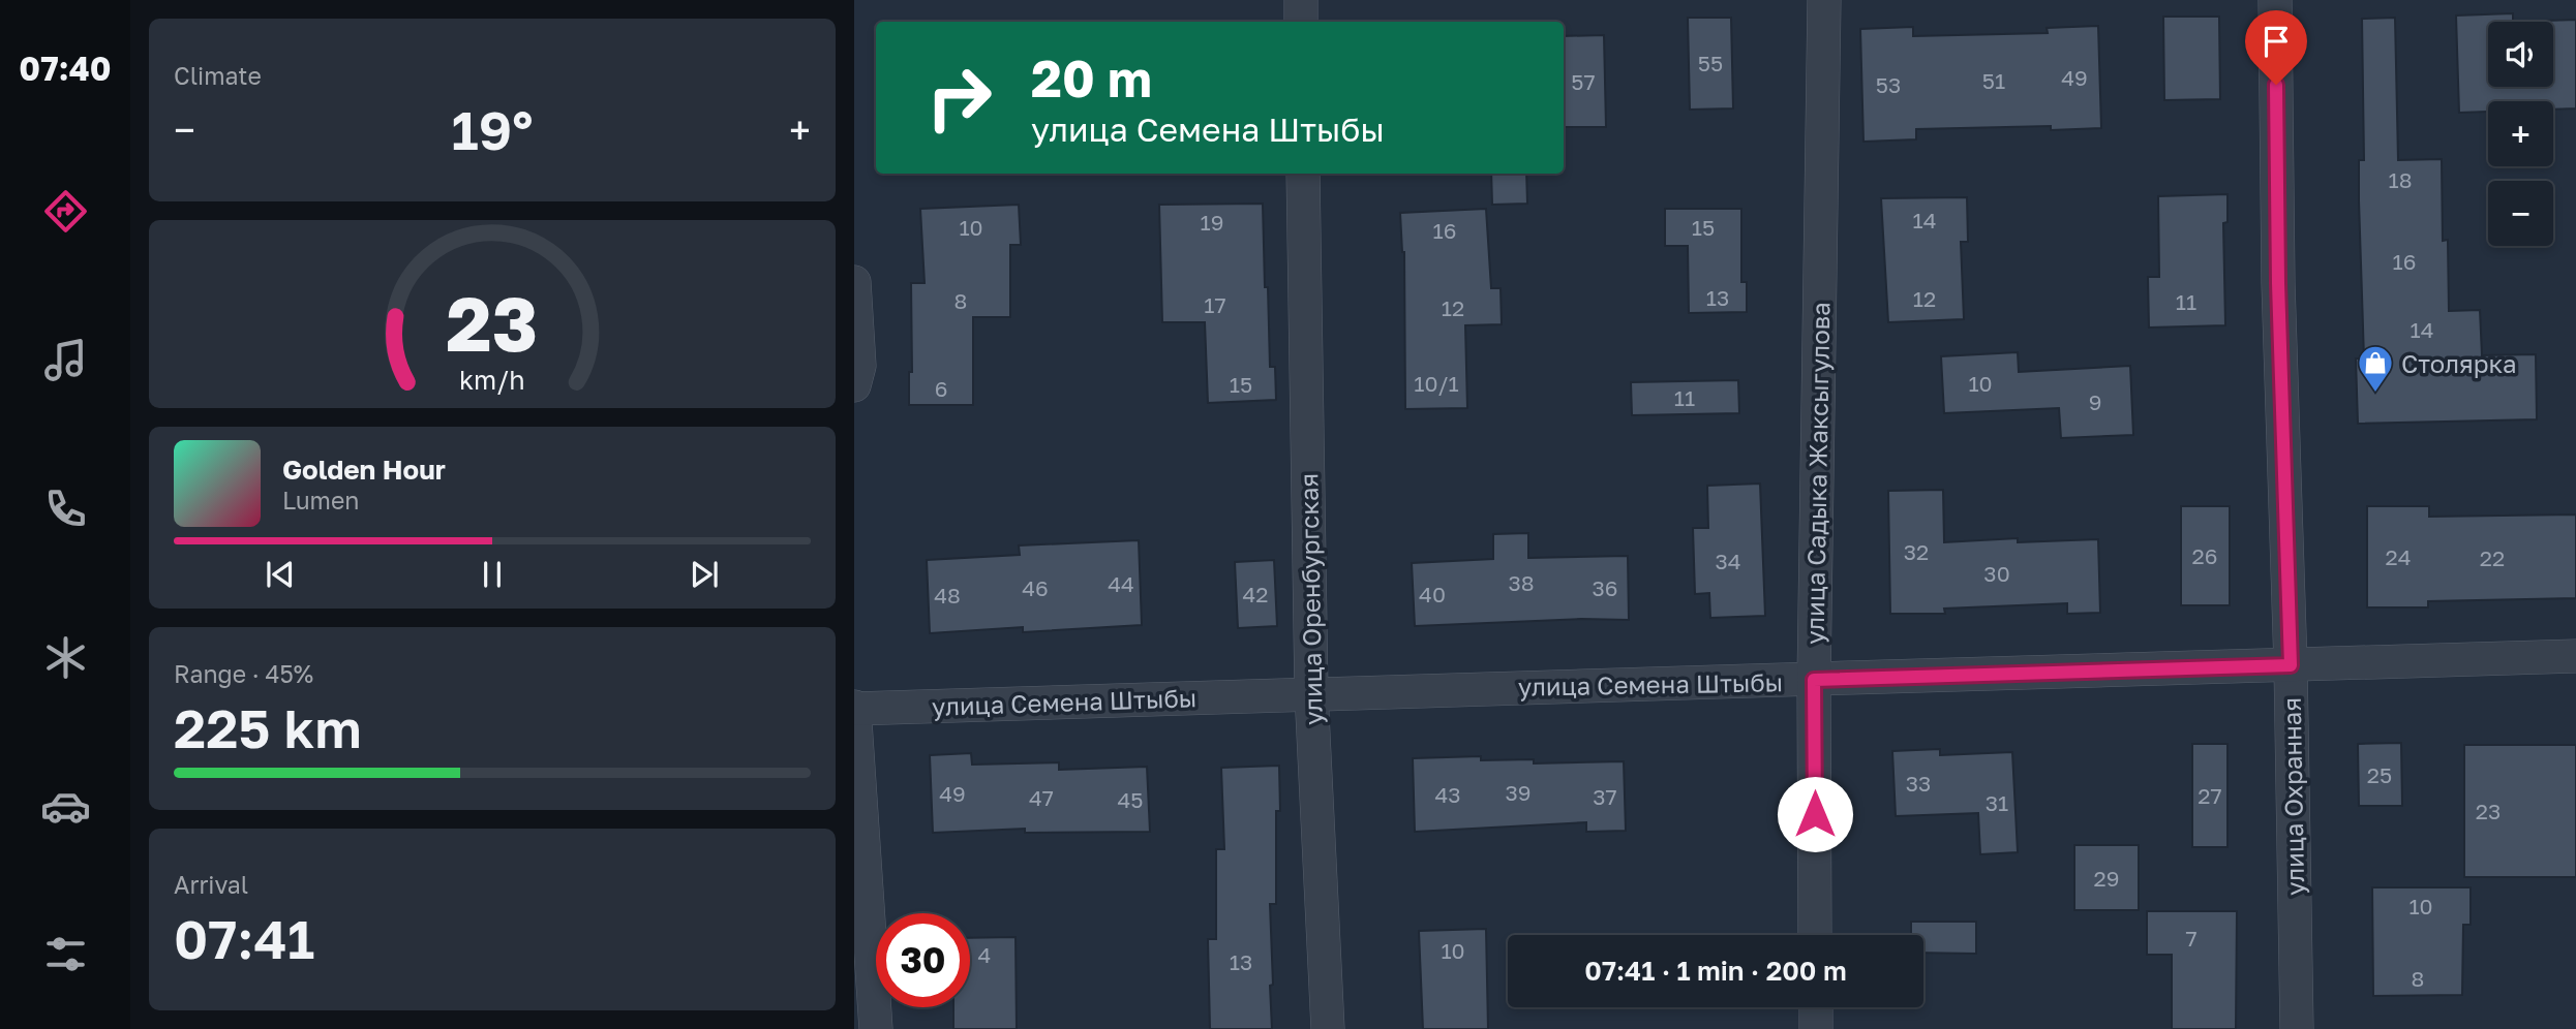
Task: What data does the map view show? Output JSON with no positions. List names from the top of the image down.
{
  "streets": {
    "street": [
      "улица Садыка Жаксыгулова",
      "улица Оренбургская",
      "улица Семена Штыбы",
      "улица Охранная"
    ]
  },
  "crossings": [
    ["улица Садыка Жаксыгулова", "улица Семена Штыбы"],
    ["улица Оренбургская", "улица Семена Штыбы"],
    ["улица Семена Штыбы", "улица Охранная"]
  ],
  "places": {
    "shop": ["Столярка"]
  },
  "house_numbers": [
    "55",
    "49",
    "51",
    "57",
    "53",
    "18",
    "14",
    "19",
    "10",
    "15",
    "16",
    "16",
    "13",
    "12",
    "8",
    "11",
    "17",
    "12",
    "14",
    "10/1",
    "10",
    "15",
    "6",
    "11",
    "9",
    "32",
    "26",
    "24",
    "22",
    "34",
    "30",
    "38",
    "44",
    "46",
    "36",
    "42",
    "40",
    "48",
    "25",
    "33",
    "39",
    "49",
    "43",
    "27",
    "37",
    "47",
    "45",
    "31",
    "23",
    "29",
    "10",
    "7",
    "10",
    "4",
    "13",
    "8"
  ],
  "page": {
    "tabs": "07:40",
    "tile": [
      "Climate",
      ["Range · 45%", "225 km"],
      ["Arrival", "07:41"]
    ],
    "map_buttons": ["+", "−"],
    "turn": ["20 m", "улица Семена Штыбы"],
    "heat": ["−", "19°", "+"],
    "song": ["Golden Hour", "Lumen"],
    "limit": "30",
    "trip": "07:41 · 1 min · 200 m",
    "gauge": ["23", "km/h"]
  }
}
